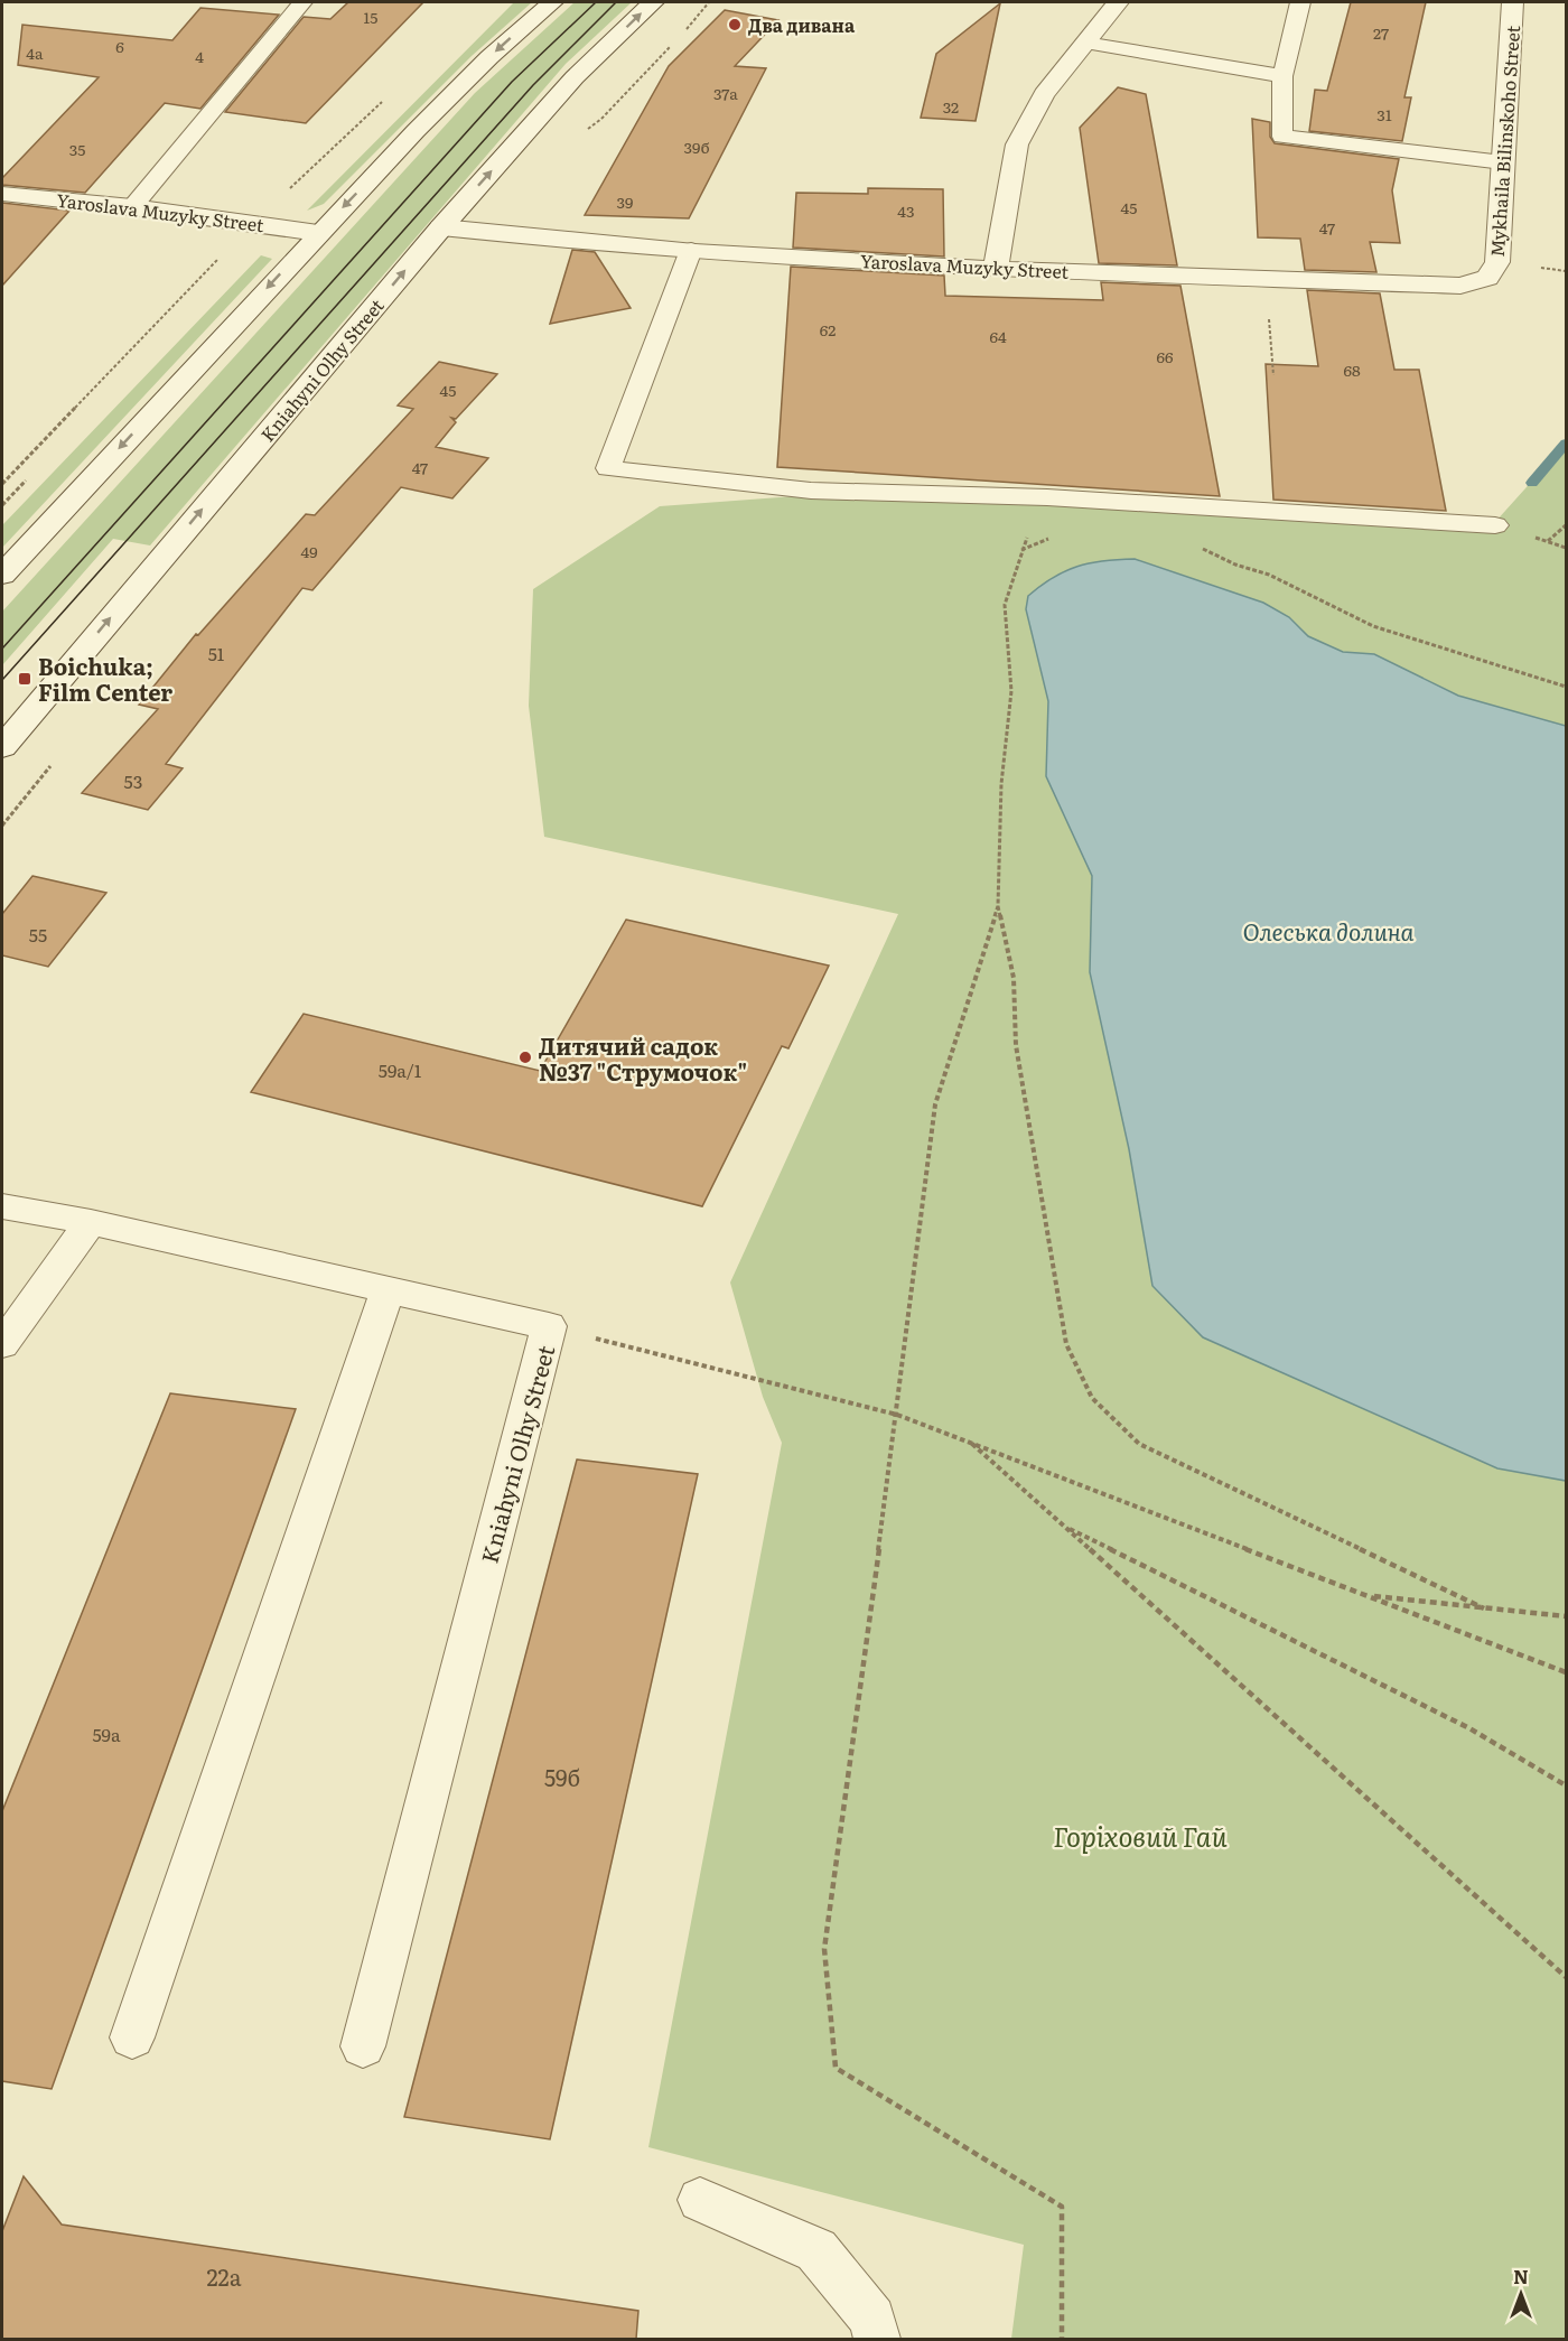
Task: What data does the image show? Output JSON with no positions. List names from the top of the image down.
{
  "streets": {
    "street": ["Mykhaila Bilinskoho Street", "Yaroslava Muzyky Street", "Kniahyni Olhy Street"]
  },
  "crossings": [
    ["Mykhaila Bilinskoho Street", "Yaroslava Muzyky Street"],
    ["Yaroslava Muzyky Street", "Kniahyni Olhy Street"]
  ],
  "water": ["Олеська долина"],
  "parks": ["Горіховий Гай"],
  "places": {
    "other": ["Два дивана", "Дитячий садок №37 \"Струмочок\""],
    "transit": ["Boichuka; Film Center"]
  },
  "house_numbers": [
    "15",
    "27",
    "6",
    "4а",
    "4",
    "37а",
    "32",
    "31",
    "39б",
    "35",
    "39",
    "45",
    "43",
    "47",
    "62",
    "64",
    "66",
    "68",
    "45",
    "47",
    "49",
    "51",
    "53",
    "55",
    "59а/1",
    "59а",
    "59б",
    "22а"
  ],
  "north": "top"
}
